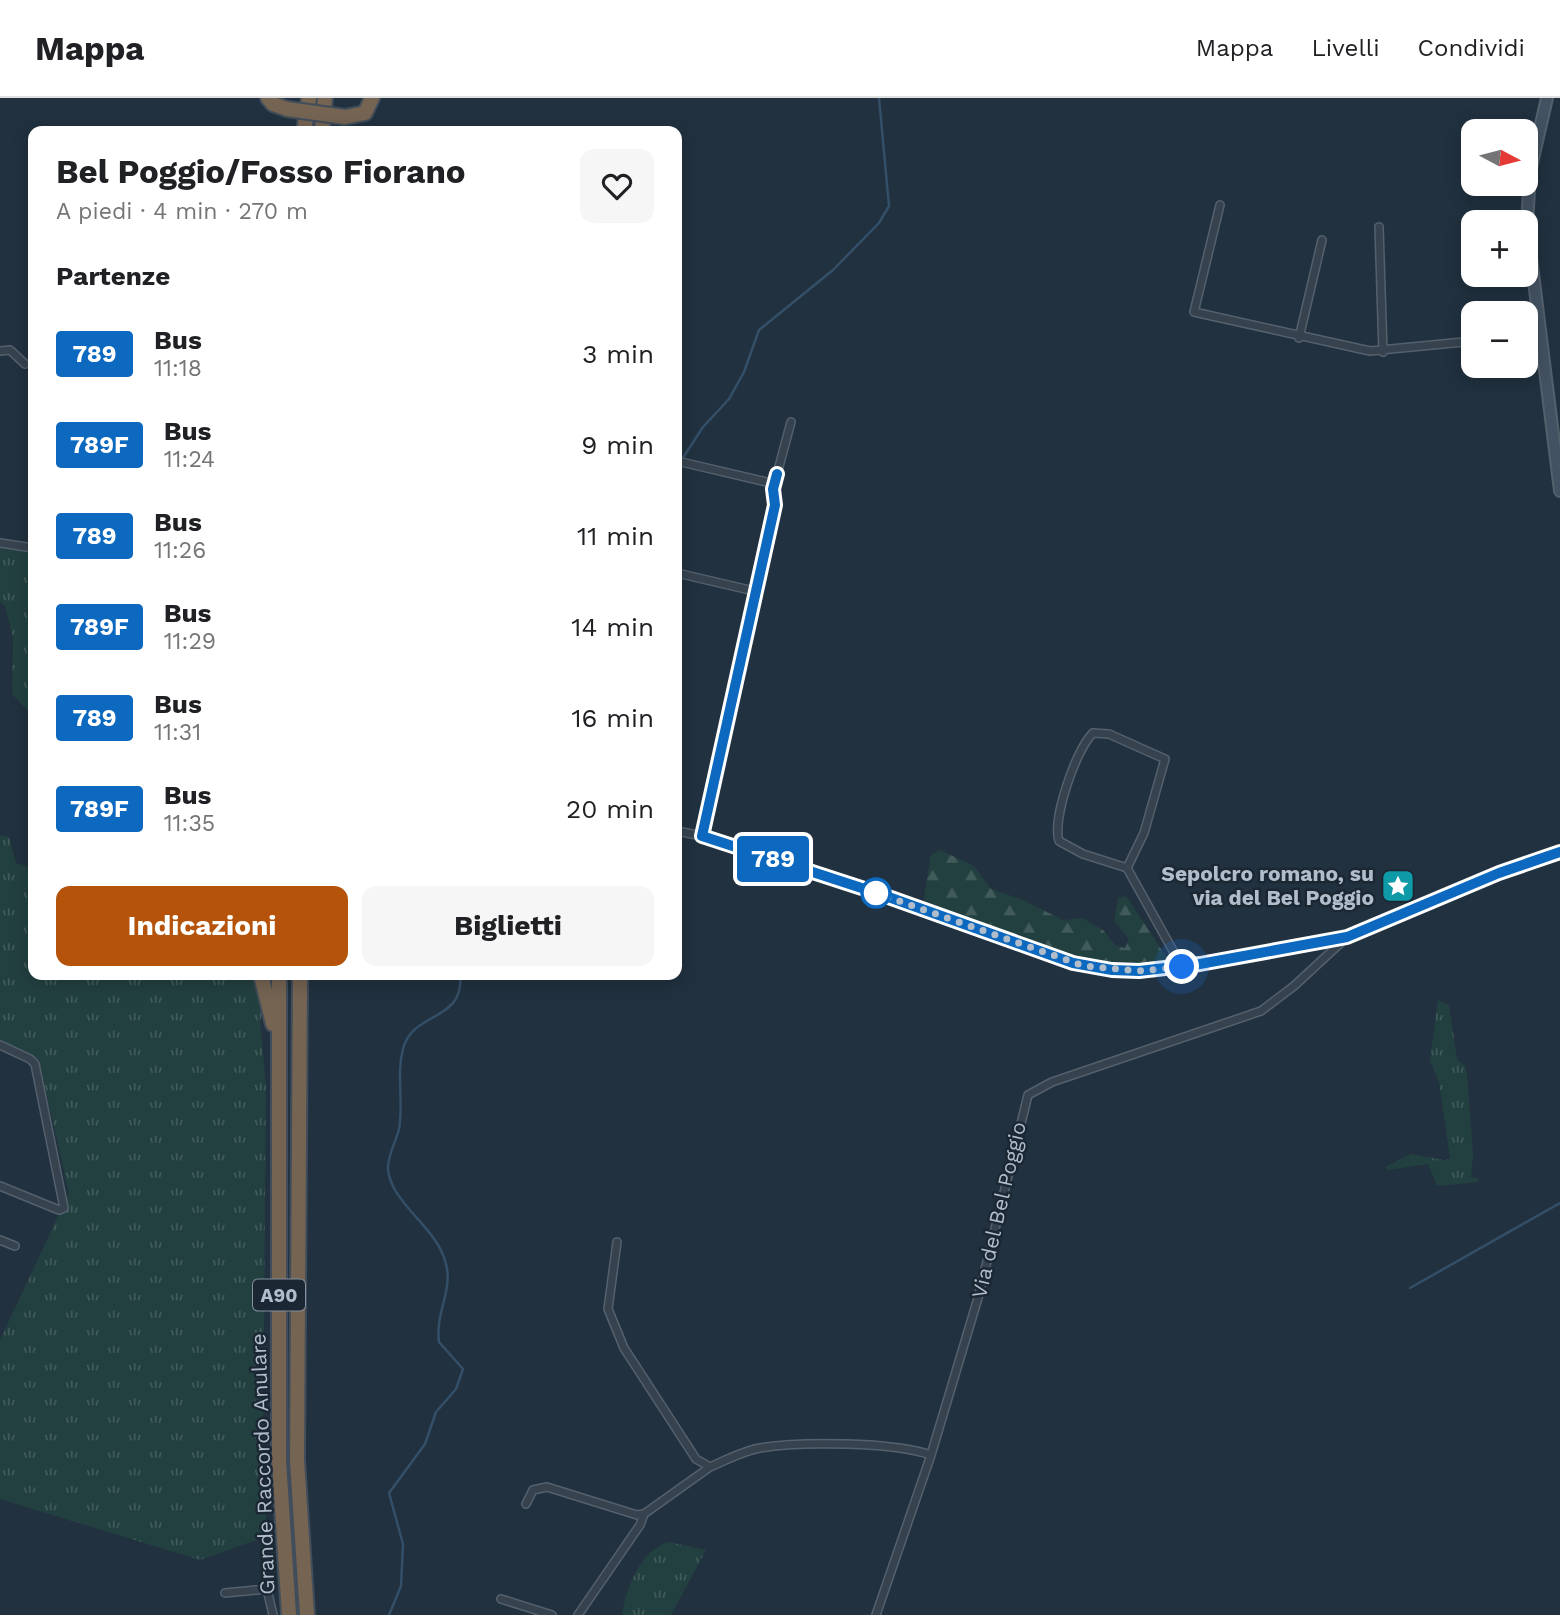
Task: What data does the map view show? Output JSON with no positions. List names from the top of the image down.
{
  "streets": {
    "highway": ["A90", "Grande Raccordo Anulare"],
    "street": ["Via del Bel Poggio"]
  },
  "places": {
    "place": ["Sepolcro romano, su via del Bel Poggio"]
  },
  "lines": ["bus line 789"],
  "north": "right",
  "page": {
    "header": "Mappa",
    "nav": ["Mappa", "Livelli", "Condividi"],
    "on_map": "789",
    "map_buttons": ["+", "−"],
    "heading": [
      ["Bel Poggio/Fosso Fiorano", "A piedi · 4 min · 270 m"],
      "Partenze"
    ],
    "list": [
      {
        "mark": "789",
        "name": "Bus",
        "note": "11:18",
        "value": "3 min"
      },
      {
        "mark": "789F",
        "name": "Bus",
        "note": "11:24",
        "value": "9 min"
      },
      {
        "mark": "789",
        "name": "Bus",
        "note": "11:26",
        "value": "11 min"
      },
      {
        "mark": "789F",
        "name": "Bus",
        "note": "11:29",
        "value": "14 min"
      },
      {
        "mark": "789",
        "name": "Bus",
        "note": "11:31",
        "value": "16 min"
      },
      {
        "mark": "789F",
        "name": "Bus",
        "note": "11:35",
        "value": "20 min"
      }
    ],
    "buttons": ["Indicazioni", "Biglietti"]
  }
}
